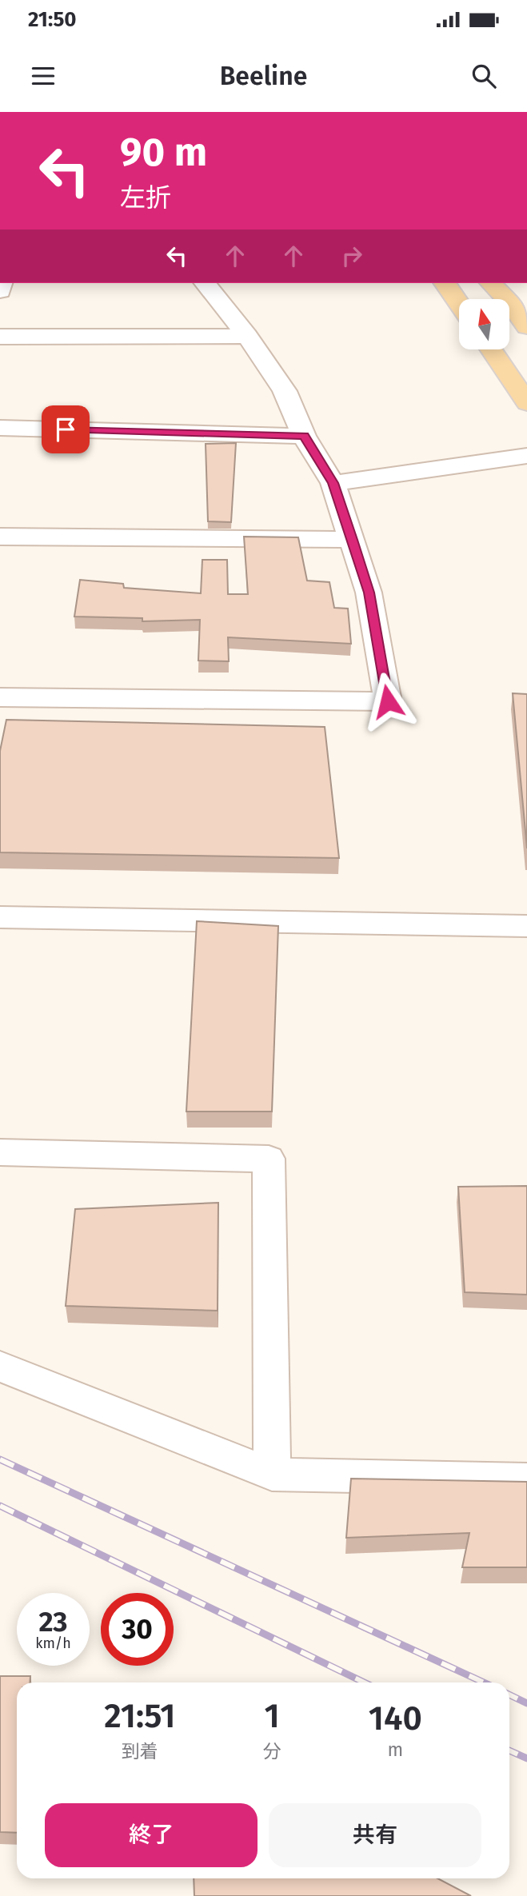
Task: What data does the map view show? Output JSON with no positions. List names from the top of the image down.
{
  "north": "top",
  "page": {
    "status": "21:50",
    "header": "Beeline",
    "turn": ["90 m", "左折"],
    "speed": "23 km/h",
    "limit": "30",
    "eta": [
      "21:51",
      "到着",
      "1",
      "分",
      "140",
      "m"
    ],
    "buttons": ["終了", "共有"]
  }
}
